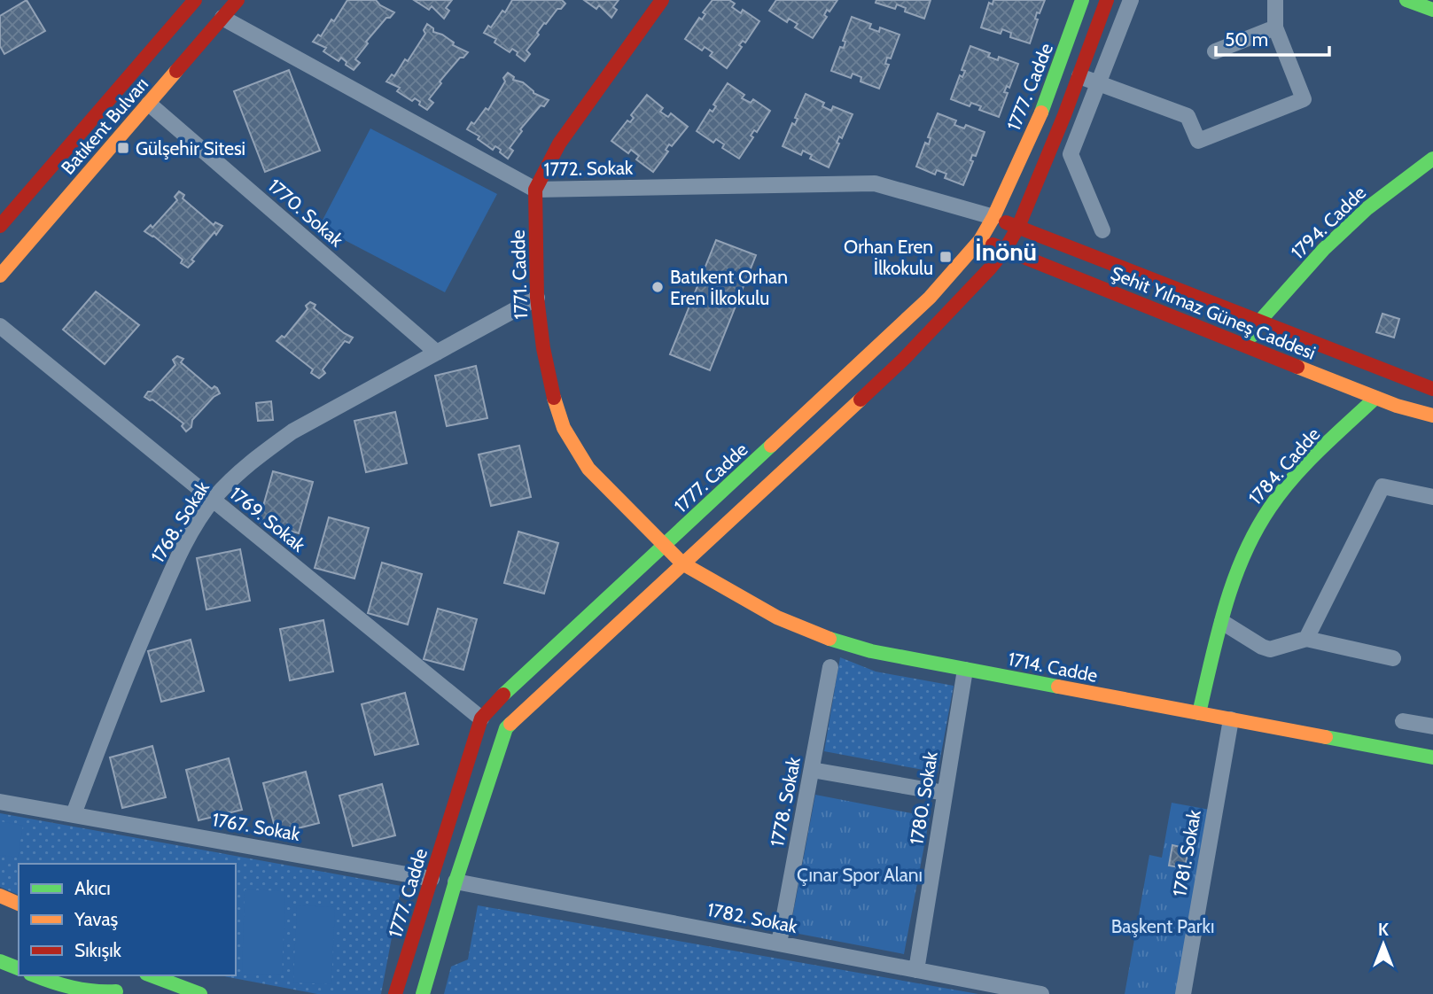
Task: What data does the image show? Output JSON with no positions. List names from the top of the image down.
{
  "streets": {
    "main road": [
      "1777. Cadde",
      "Batıkent Bulvarı",
      "1794. Cadde",
      "1771. Cadde",
      "Şehit Yılmaz Güneş Caddesi",
      "1784. Cadde",
      "1714. Cadde"
    ],
    "street": [
      "1772. Sokak",
      "1770. Sokak",
      "1769. Sokak",
      "1768. Sokak",
      "1780. Sokak",
      "1778. Sokak",
      "1767. Sokak",
      "1781. Sokak",
      "1782. Sokak"
    ]
  },
  "crossings": [
    ["1777. Cadde", "1772. Sokak"],
    ["1777. Cadde", "1771. Cadde"],
    ["1777. Cadde", "Şehit Yılmaz Güneş Caddesi"],
    ["1777. Cadde", "1769. Sokak"],
    ["1777. Cadde", "1767. Sokak"],
    ["Batıkent Bulvarı", "1772. Sokak"],
    ["Batıkent Bulvarı", "1770. Sokak"],
    ["1772. Sokak", "1771. Cadde"],
    ["1772. Sokak", "Şehit Yılmaz Güneş Caddesi"],
    ["1770. Sokak", "1768. Sokak"],
    ["1794. Cadde", "Şehit Yılmaz Güneş Caddesi"],
    ["1771. Cadde", "1768. Sokak"],
    ["1771. Cadde", "1714. Cadde"],
    ["Şehit Yılmaz Güneş Caddesi", "1784. Cadde"],
    ["1784. Cadde", "1714. Cadde"],
    ["1769. Sokak", "1768. Sokak"],
    ["1768. Sokak", "1767. Sokak"],
    ["1714. Cadde", "1780. Sokak"],
    ["1714. Cadde", "1781. Sokak"],
    ["1780. Sokak", "1782. Sokak"],
    ["1778. Sokak", "1782. Sokak"]
  ],
  "districts": ["İnönü"],
  "parks": ["Çınar Spor Alanı", "Başkent Parkı"],
  "places": {
    "transit": ["Gülşehir Sitesi", "Orhan Eren İlkokulu"],
    "other": ["Batıkent Orhan Eren İlkokulu"]
  },
  "legend": ["Akıcı", "Yavaş", "Sıkışık"],
  "scale_bar": "50 m",
  "north": "top"
}
